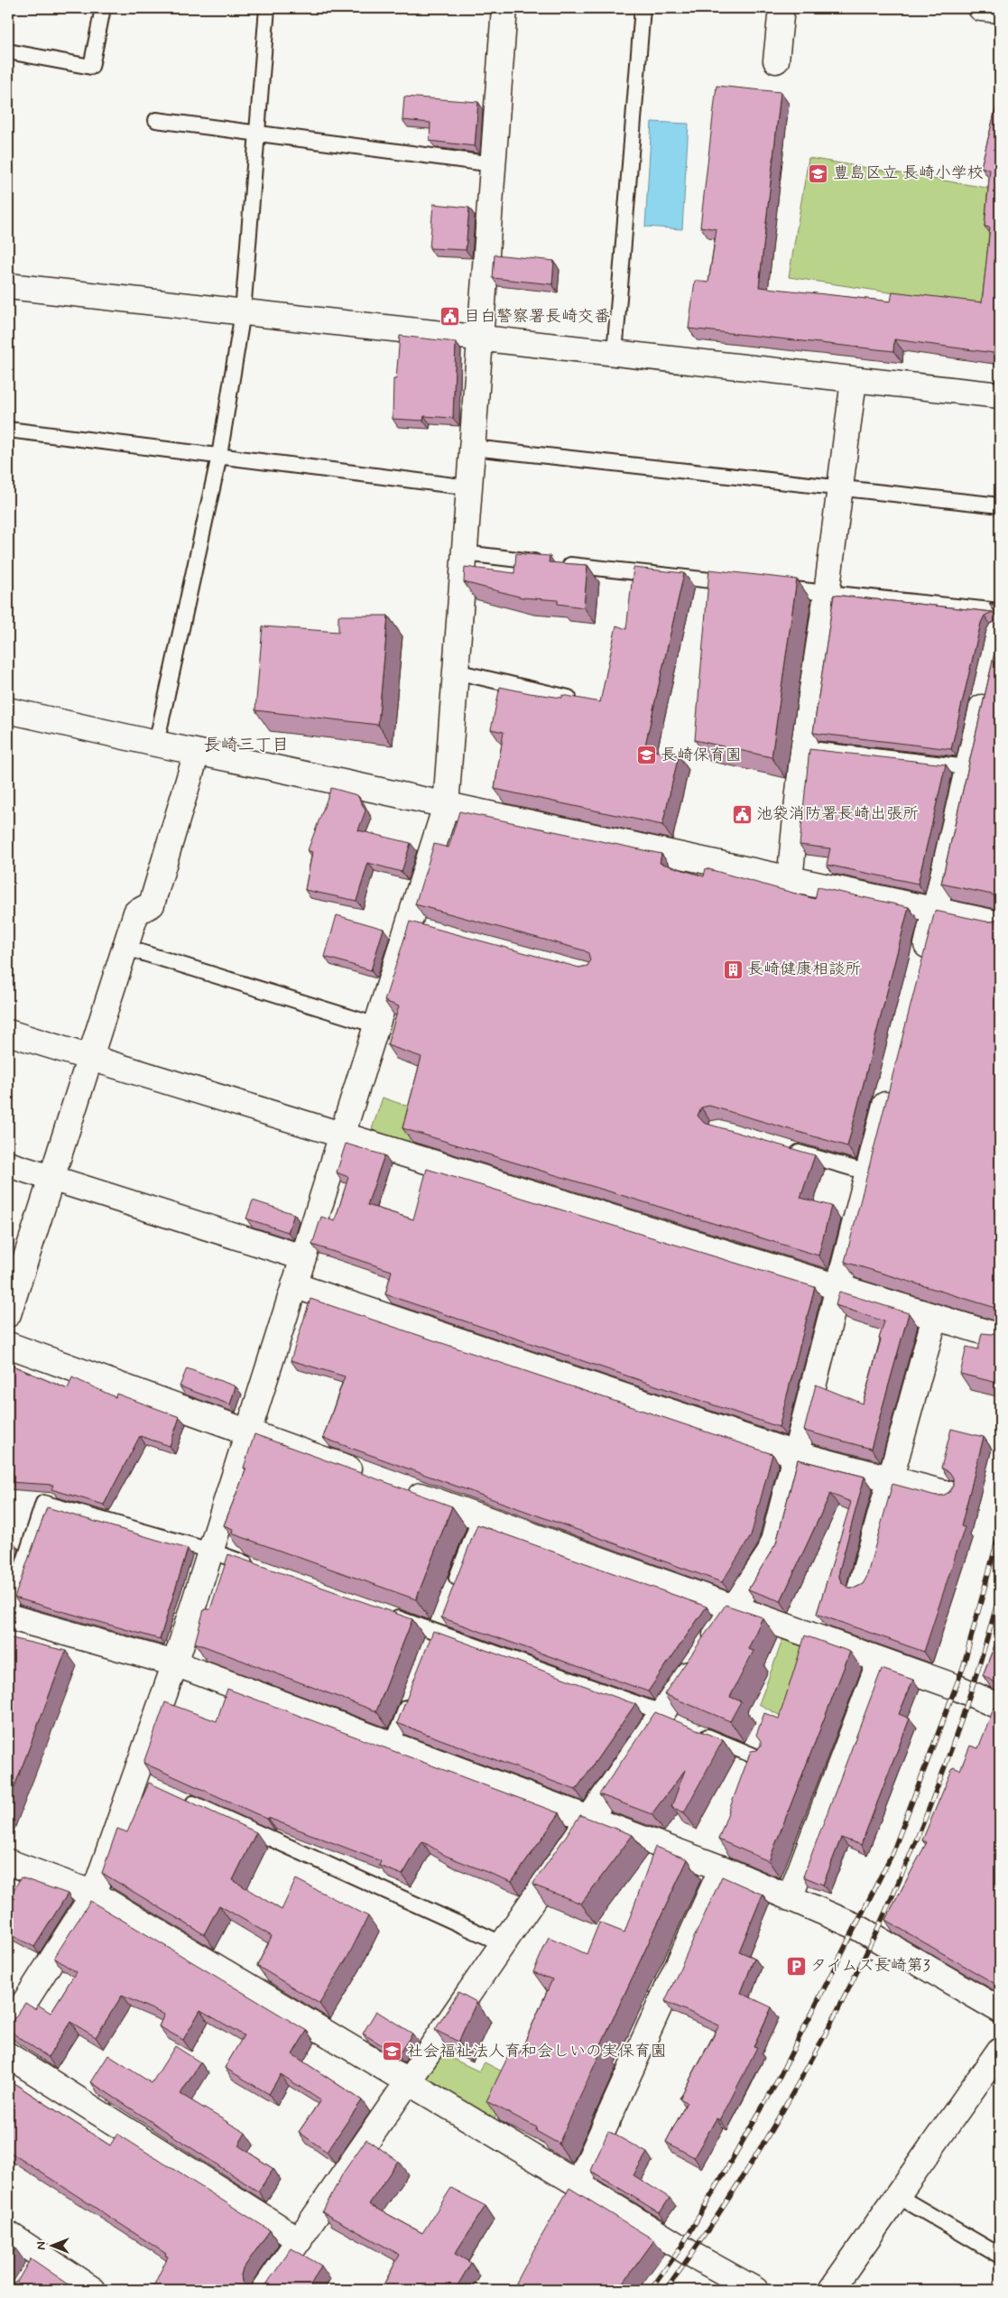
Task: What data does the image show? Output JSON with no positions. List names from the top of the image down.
{
  "districts": ["長崎三丁目"],
  "places": {
    "school or university": ["豊島区立 長崎小学校", "長崎保育園", "社会福祉法人育和会しいの実保育園"],
    "public building": ["目白警察署長崎交番", "池袋消防署長崎出張所"],
    "building": ["長崎健康相談所"],
    "parking": ["タイムズ長崎第3"]
  },
  "north": "left"
}
